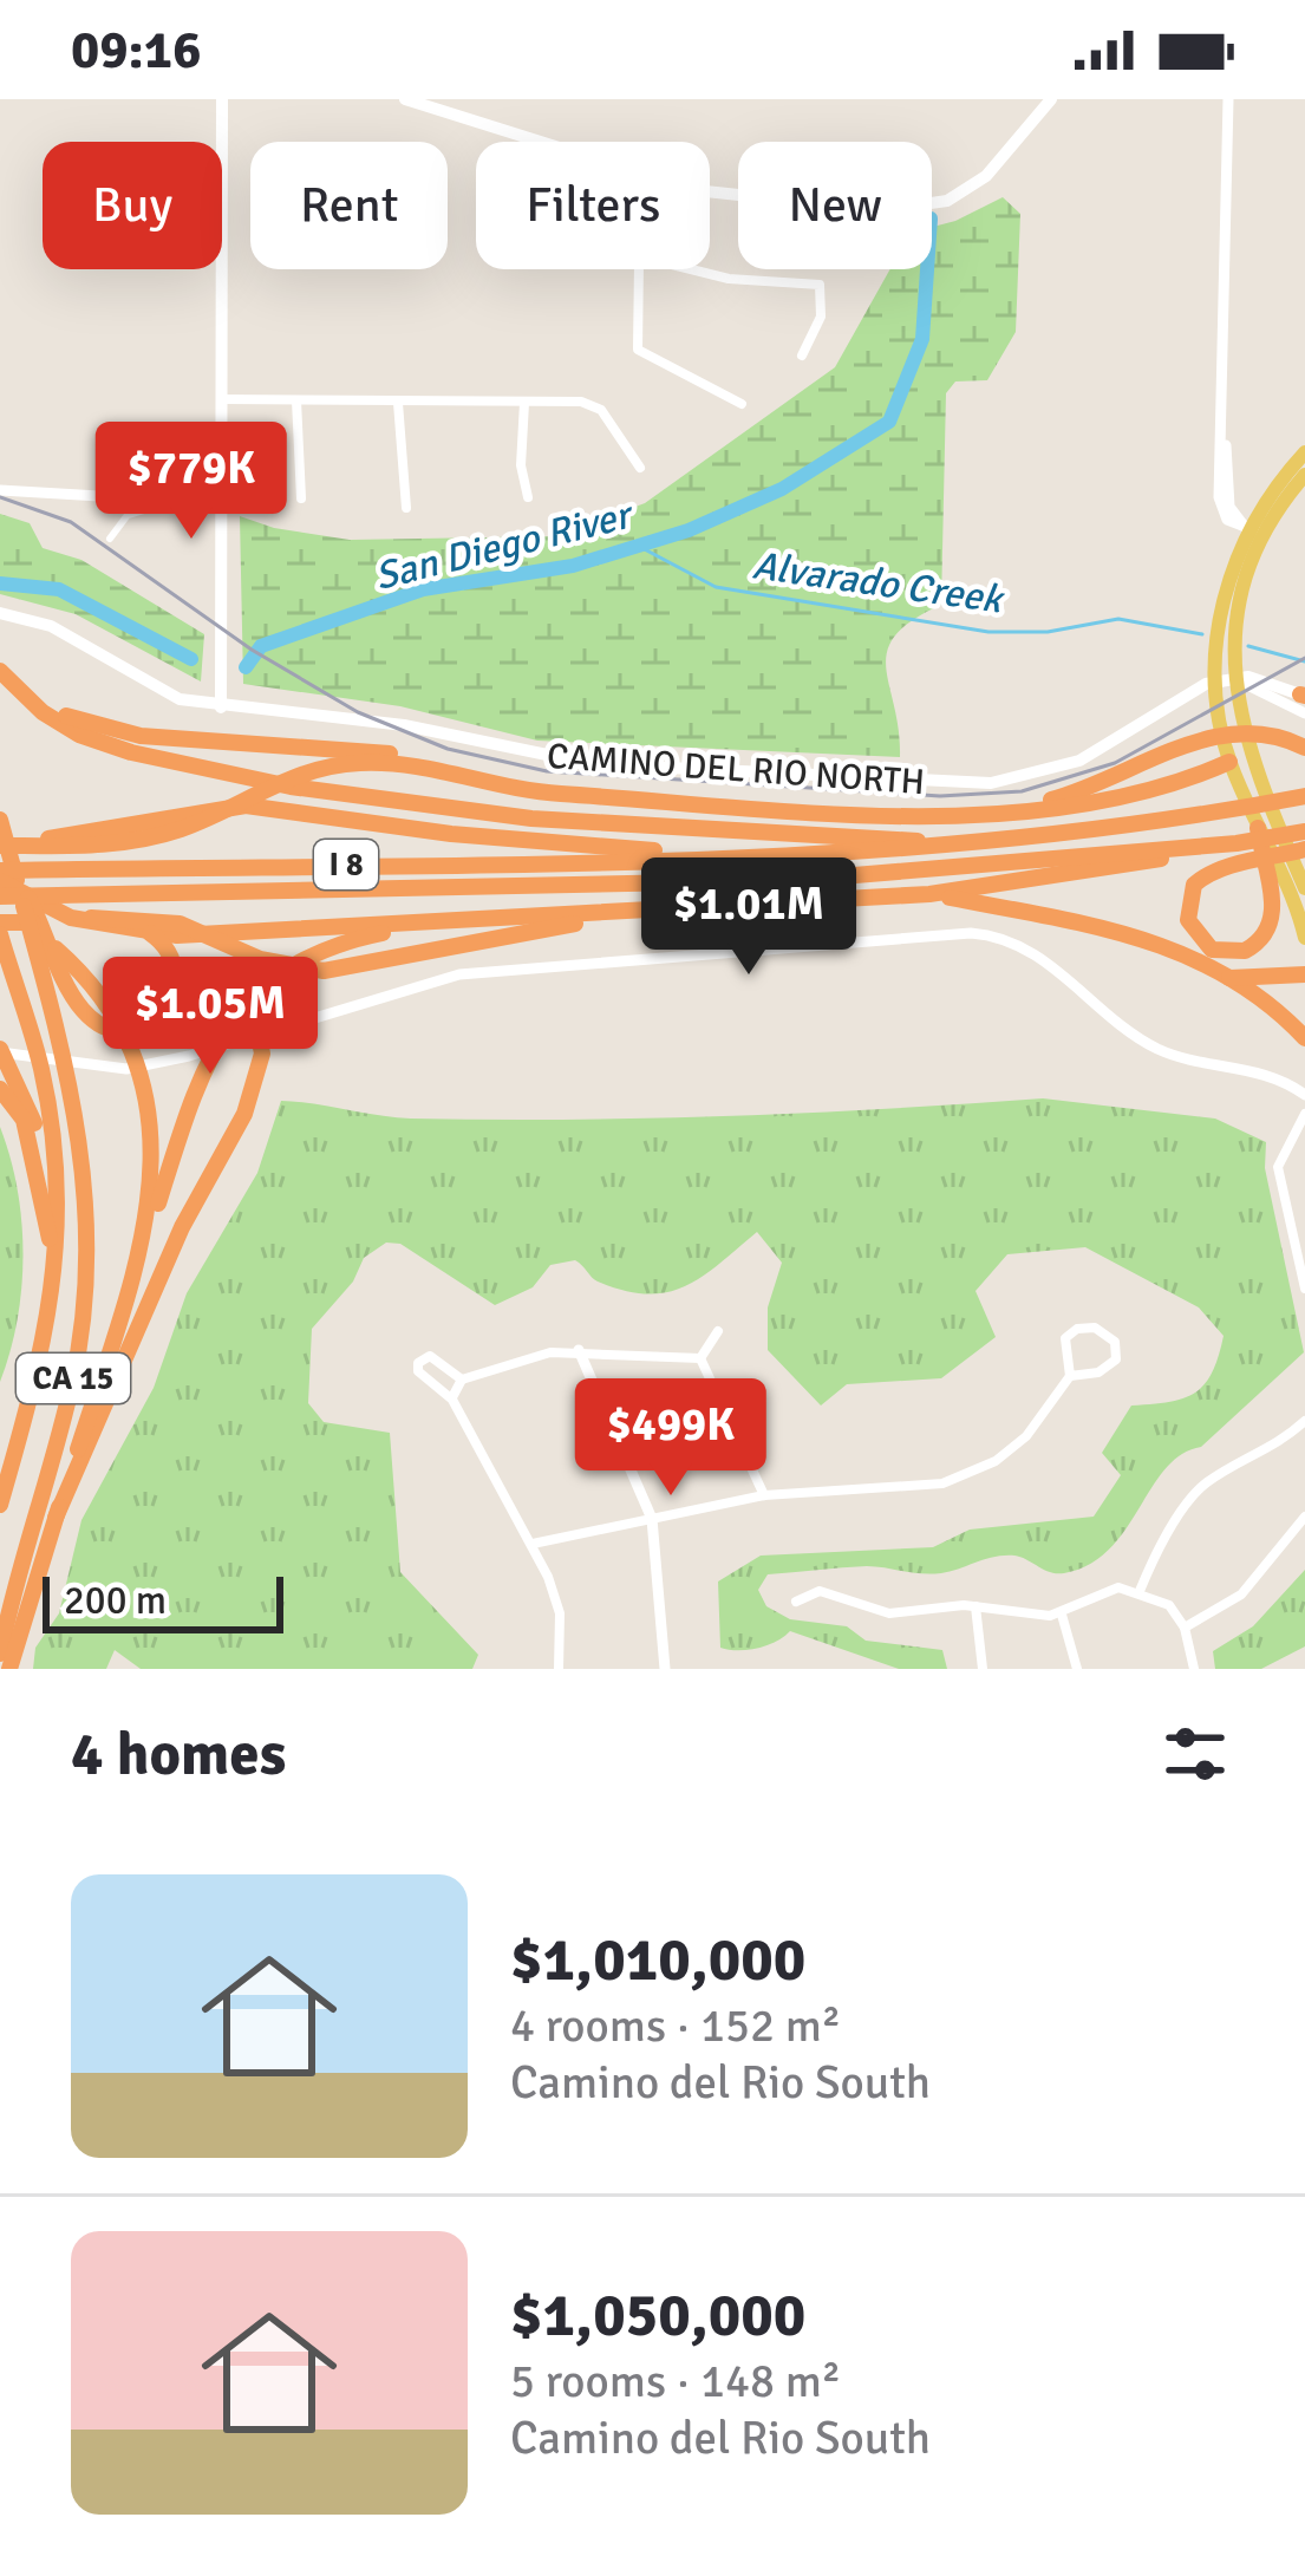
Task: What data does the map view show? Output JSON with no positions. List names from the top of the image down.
{
  "streets": {
    "highway": ["I 8", "CA 15"],
    "main road": ["CAMINO DEL RIO NORTH"]
  },
  "crossings": [
    ["I 8", "CA 15"]
  ],
  "water": ["San Diego River", "Alvarado Creek"],
  "scale_bar": "200 m",
  "page": {
    "status": "09:16",
    "chip": [
      "Buy",
      "Rent",
      "Filters",
      "New"
    ],
    "price": [
      "$779K",
      "$1.01M",
      "$1.05M",
      "$499K"
    ],
    "scale": "200 m",
    "heading": "4 homes",
    "list": [
      {
        "name": "$1,010,000",
        "note": "4 rooms · 152 m² · Camino del Rio South"
      },
      {
        "name": "$1,050,000",
        "note": "5 rooms · 148 m² · Camino del Rio South"
      }
    ]
  }
}
